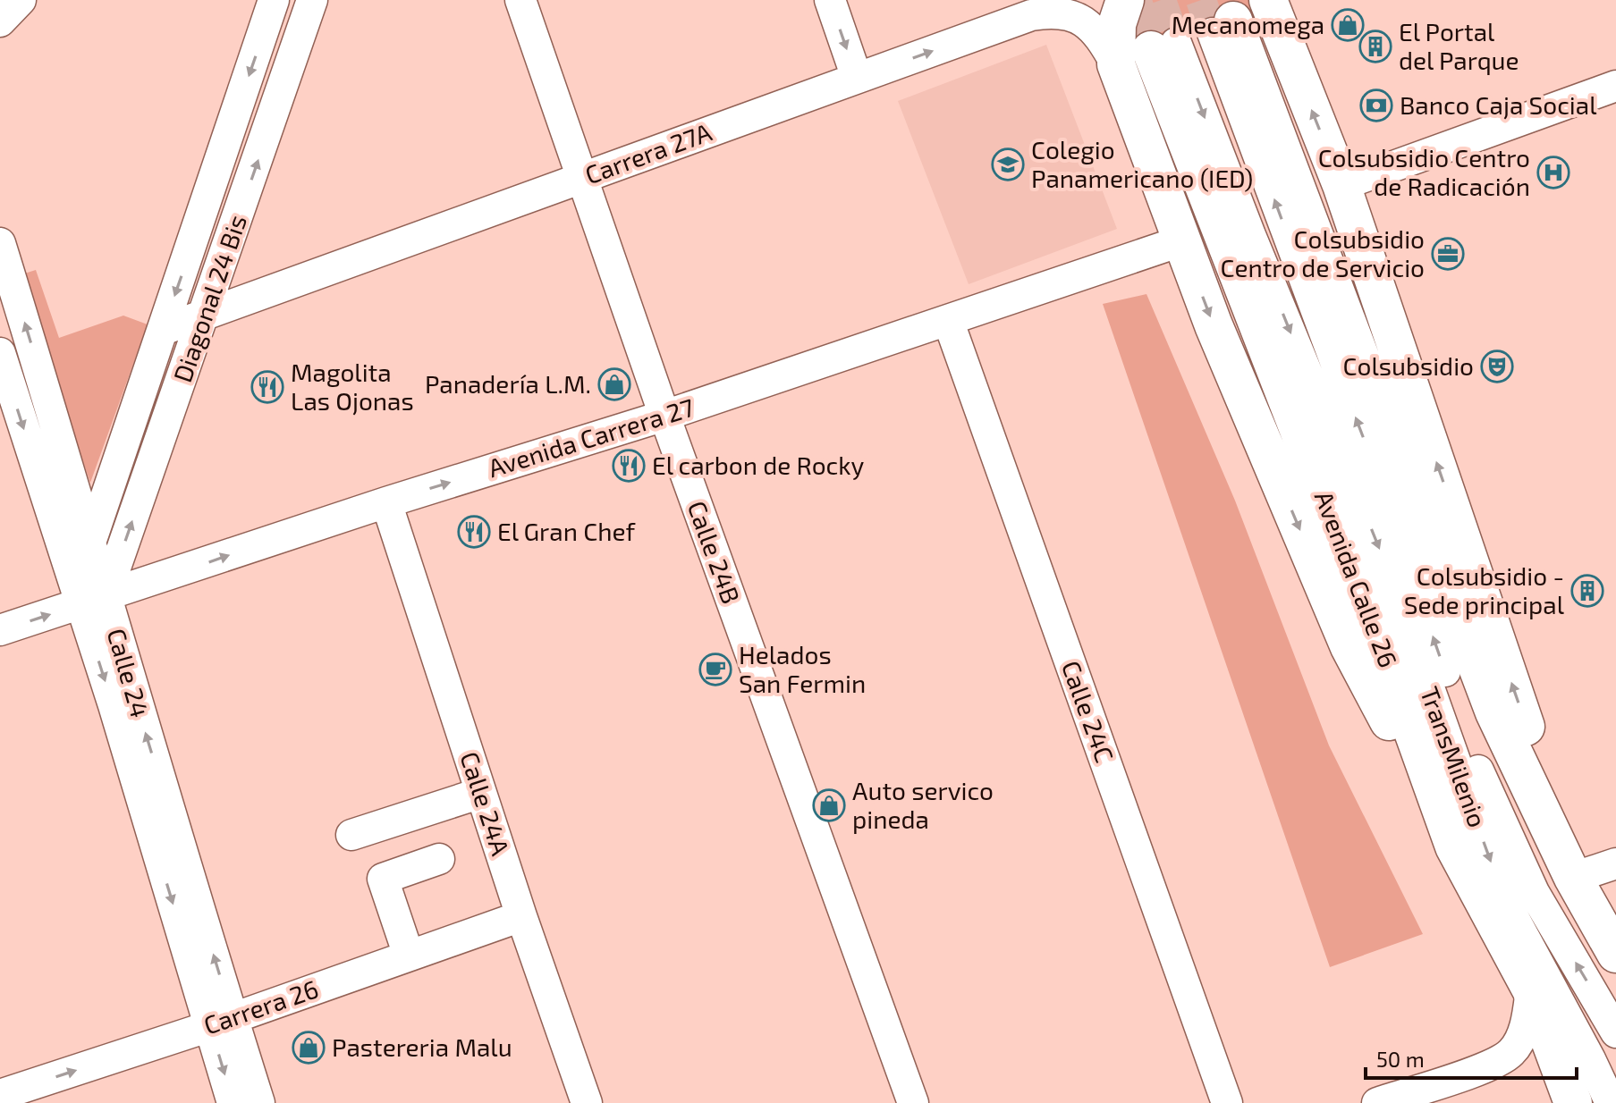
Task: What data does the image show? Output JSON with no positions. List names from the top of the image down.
{
  "streets": {
    "main road": ["Avenida Calle 26"],
    "street": [
      "Carrera 27A",
      "Diagonal 24 Bis",
      "Avenida Carrera 27",
      "Calle 24B",
      "Calle 24",
      "Calle 24C",
      "TransMilenio",
      "Calle 24A",
      "Carrera 26"
    ]
  },
  "crossings": [
    ["Carrera 27A", "Diagonal 24 Bis"],
    ["Carrera 27A", "Calle 24B"],
    ["Diagonal 24 Bis", "Avenida Carrera 27"],
    ["Diagonal 24 Bis", "Calle 24"],
    ["Avenida Carrera 27", "Calle 24B"],
    ["Avenida Carrera 27", "Calle 24"],
    ["Avenida Carrera 27", "Calle 24C"],
    ["Avenida Carrera 27", "Calle 24A"],
    ["Avenida Calle 26", "TransMilenio"],
    ["Calle 24", "Carrera 26"],
    ["Calle 24A", "Carrera 26"]
  ],
  "one_way": ["Avenida Carrera 27", "Carrera 26"],
  "places": {
    "shop": [
      "Mecanomega",
      "Panadería L.M.",
      "Auto servico pineda",
      "Pastereria Malu"
    ],
    "building": ["El Portal del Parque", "Colsubsidio - Sede principal"],
    "bank": ["Banco Caja Social"],
    "school or university": ["Colegio Panamericano (IED)"],
    "hospital": ["Colsubsidio Centro de Radicación"],
    "office": ["Colsubsidio Centro de Servicio"],
    "theatre": ["Colsubsidio"],
    "restaurant": ["Magolita Las Ojonas", "El carbon de Rocky", "El Gran Chef"],
    "cafe": ["Helados San Fermin"]
  },
  "scale_bar": "50 m"
}
